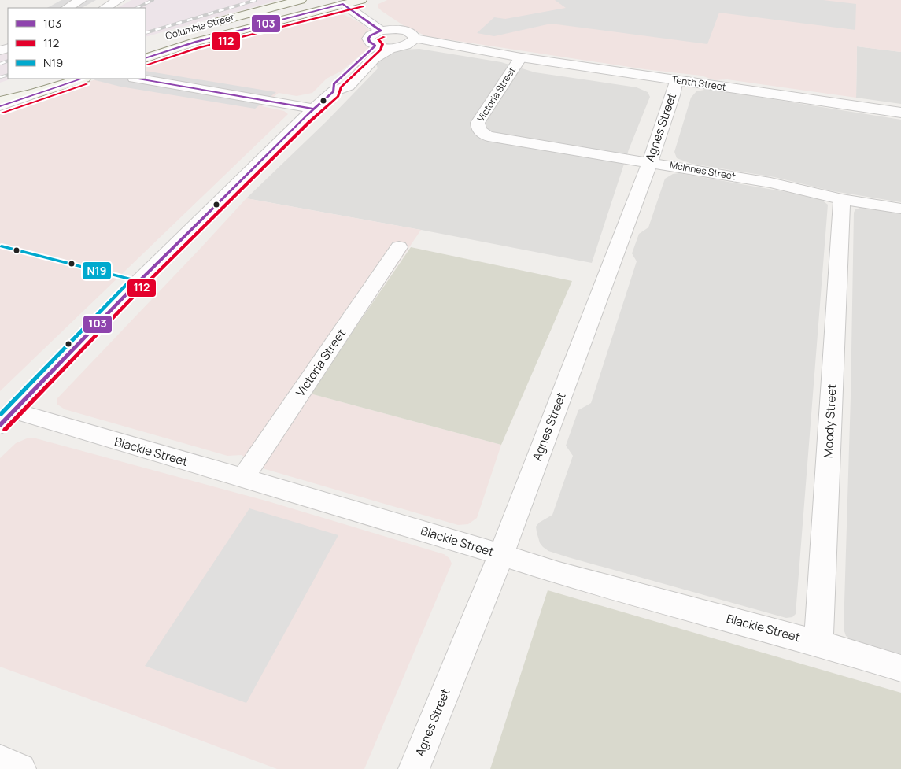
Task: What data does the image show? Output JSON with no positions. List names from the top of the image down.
{
  "streets": {
    "main road": ["Columbia Street"],
    "street": [
      "Tenth Street",
      "Victoria Street",
      "Agnes Street",
      "McInnes Street",
      "Moody Street",
      "Blackie Street"
    ]
  },
  "crossings": [
    ["Tenth Street", "Victoria Street"],
    ["Tenth Street", "Agnes Street"],
    ["Victoria Street", "McInnes Street"],
    ["Victoria Street", "Blackie Street"],
    ["Agnes Street", "McInnes Street"],
    ["Agnes Street", "Blackie Street"],
    ["McInnes Street", "Moody Street"],
    ["Moody Street", "Blackie Street"]
  ],
  "lines": ["transit line 103", "transit line 112", "transit line N19"],
  "legend": ["103", "112", "N19"]
}
